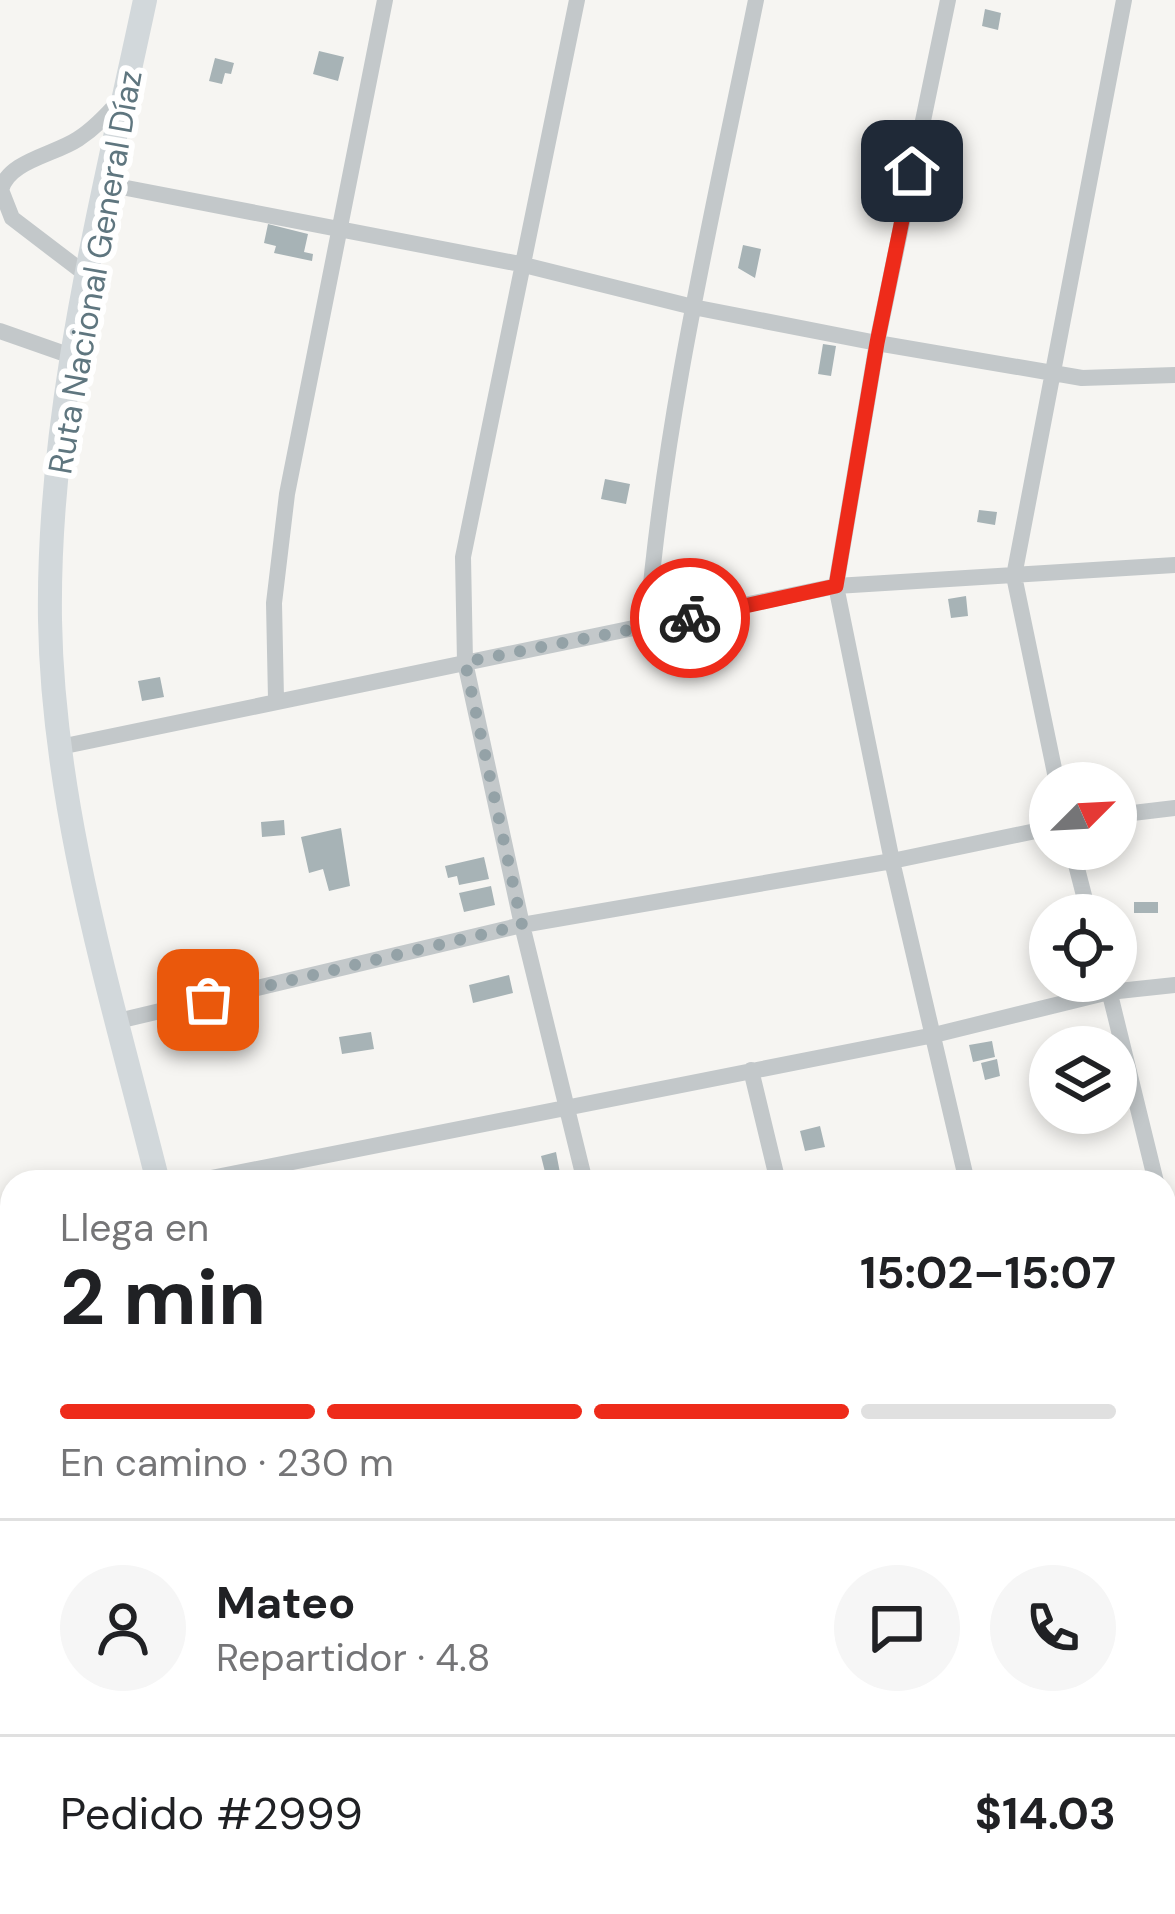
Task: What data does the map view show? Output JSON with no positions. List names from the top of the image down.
{
  "streets": {
    "highway": ["Ruta Nacional General Díaz"]
  },
  "north": "top right",
  "page": {
    "heading": ["2 min", "Llega en", "15:02–15:07"],
    "panel": [
      "Mateo",
      "Repartidor · 4.8",
      "Pedido #2999",
      "$14.03"
    ],
    "bar": "En camino · 230 m"
  }
}
